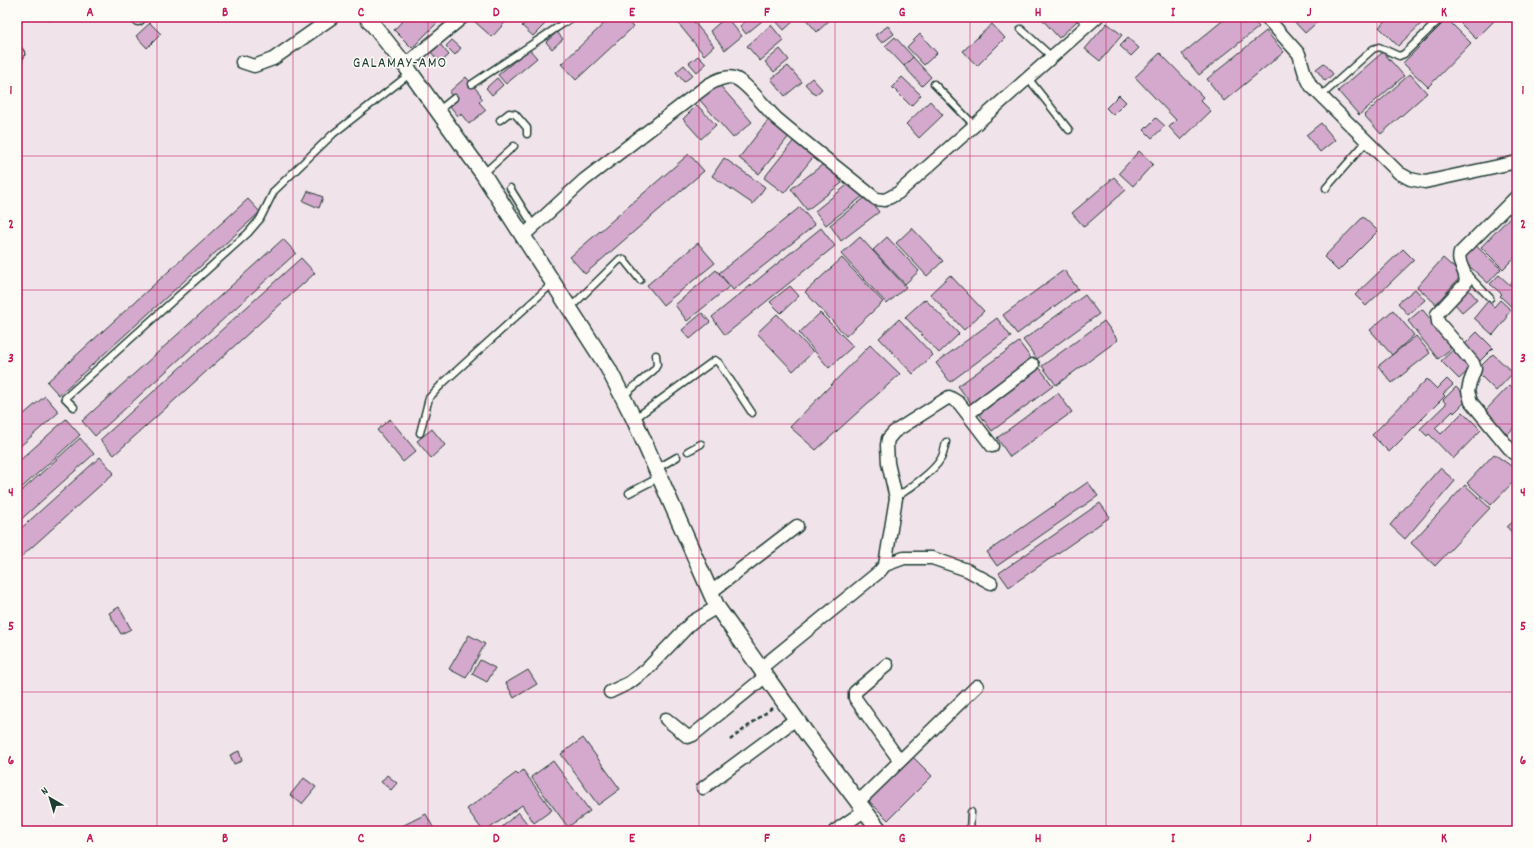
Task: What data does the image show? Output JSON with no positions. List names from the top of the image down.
{
  "districts": ["GALAMAY-AMO"],
  "north": "top left",
  "grid": {
    "columns": [
      "A",
      "B",
      "C",
      "D",
      "E",
      "F",
      "G",
      "H",
      "I",
      "J",
      "K"
    ],
    "rows": [
      "1",
      "2",
      "3",
      "4",
      "5",
      "6"
    ]
  }
}
